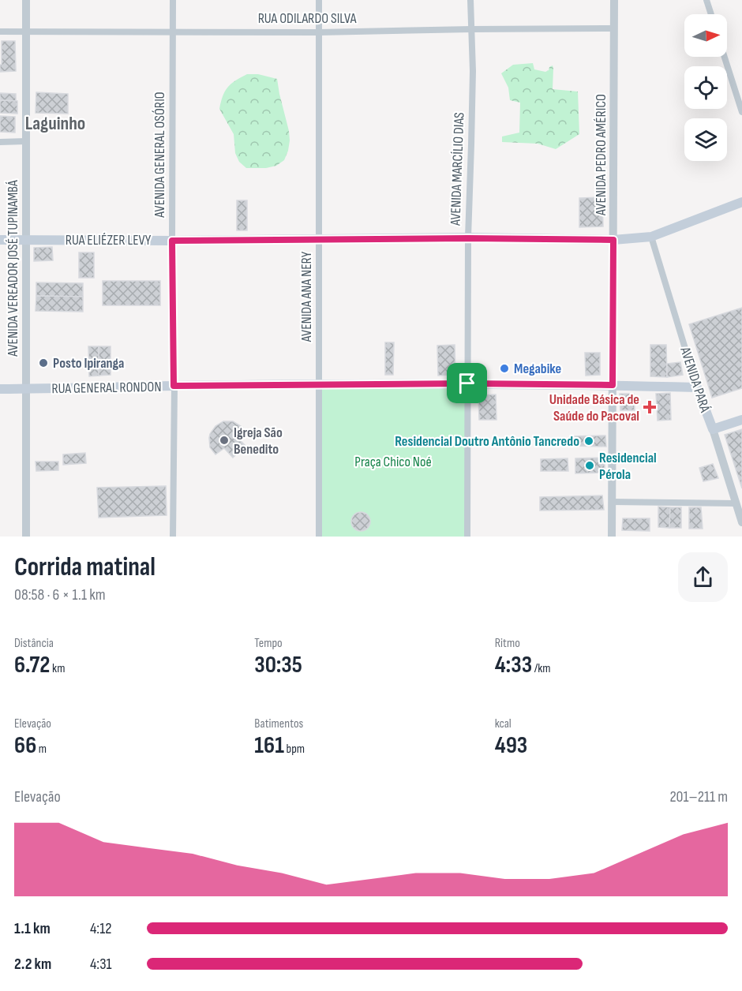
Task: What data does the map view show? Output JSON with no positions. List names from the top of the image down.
{
  "streets": {
    "main road": ["RUA ELIÉZER LEVY", "AVENIDA PARÁ", "RUA GENERAL RONDON"],
    "street": [
      "RUA ODILARDO SILVA",
      "AVENIDA GENERAL OSÓRIO",
      "AVENIDA PEDRO AMÉRICO",
      "AVENIDA MARCÍLIO DIAS",
      "AVENIDA VEREADOR JOSÉ TUPINAMBÁ",
      "AVENIDA ANA NERY"
    ]
  },
  "crossings": [
    ["RUA ODILARDO SILVA", "AVENIDA GENERAL OSÓRIO"],
    ["RUA ODILARDO SILVA", "AVENIDA PEDRO AMÉRICO"],
    ["RUA ODILARDO SILVA", "AVENIDA MARCÍLIO DIAS"],
    ["RUA ODILARDO SILVA", "AVENIDA VEREADOR JOSÉ TUPINAMBÁ"],
    ["RUA ODILARDO SILVA", "AVENIDA ANA NERY"],
    ["AVENIDA GENERAL OSÓRIO", "RUA ELIÉZER LEVY"],
    ["AVENIDA GENERAL OSÓRIO", "RUA GENERAL RONDON"],
    ["AVENIDA PEDRO AMÉRICO", "RUA ELIÉZER LEVY"],
    ["AVENIDA PEDRO AMÉRICO", "RUA GENERAL RONDON"],
    ["AVENIDA MARCÍLIO DIAS", "RUA ELIÉZER LEVY"],
    ["AVENIDA MARCÍLIO DIAS", "RUA GENERAL RONDON"],
    ["RUA ELIÉZER LEVY", "AVENIDA VEREADOR JOSÉ TUPINAMBÁ"],
    ["RUA ELIÉZER LEVY", "AVENIDA ANA NERY"],
    ["RUA ELIÉZER LEVY", "AVENIDA PARÁ"],
    ["AVENIDA VEREADOR JOSÉ TUPINAMBÁ", "RUA GENERAL RONDON"],
    ["AVENIDA ANA NERY", "RUA GENERAL RONDON"],
    ["AVENIDA PARÁ", "RUA GENERAL RONDON"]
  ],
  "districts": ["Laguinho"],
  "parks": ["Praça Chico Noé"],
  "places": {
    "other": [
      "Posto Ipiranga",
      "Megabike",
      "Igreja São Benedito",
      "Residencial Doutro Antônio Tancredo",
      "Residencial Pérola"
    ],
    "health": ["Unidade Básica de Saúde do Pacoval"]
  },
  "north": "right",
  "page": {
    "heading": ["Corrida matinal", "08:58 · 6 × 1.1 km"],
    "stats": [
      ["Distância", "6.72 km"],
      ["Tempo", "30:35"],
      ["Ritmo", "4:33 /km"],
      ["Elevação", "66 m"],
      ["Batimentos", "161 bpm"],
      ["kcal", "493"]
    ],
    "chart": ["Elevação", "201–211 m"],
    "list": [
      {
        "name": "1.1 km",
        "note": "4:12"
      },
      {
        "name": "2.2 km",
        "note": "4:31"
      }
    ]
  }
}
